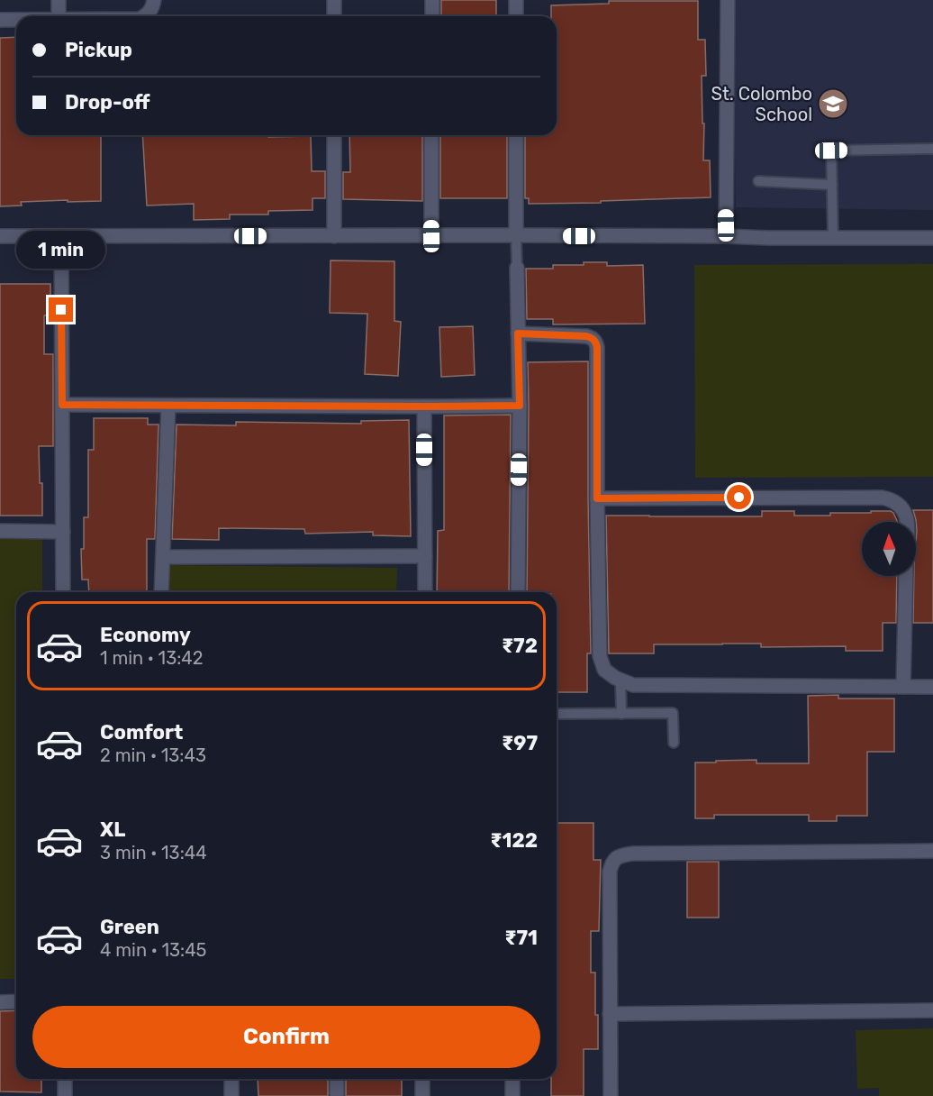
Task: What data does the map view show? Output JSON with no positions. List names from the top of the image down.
{
  "places": {
    "school or university": ["St. Colombo School"]
  },
  "north": "top",
  "page": {
    "banner": ["Pickup", "Drop-off"],
    "bubble": "1 min",
    "list": [
      {
        "name": "Economy",
        "note": "1 min · 13:42",
        "value": "₹72"
      },
      {
        "name": "Comfort",
        "note": "2 min · 13:43",
        "value": "₹97"
      },
      {
        "name": "XL",
        "note": "3 min · 13:44",
        "value": "₹122"
      },
      {
        "name": "Green",
        "note": "4 min · 13:45",
        "value": "₹71"
      }
    ],
    "buttons": "Confirm"
  }
}
